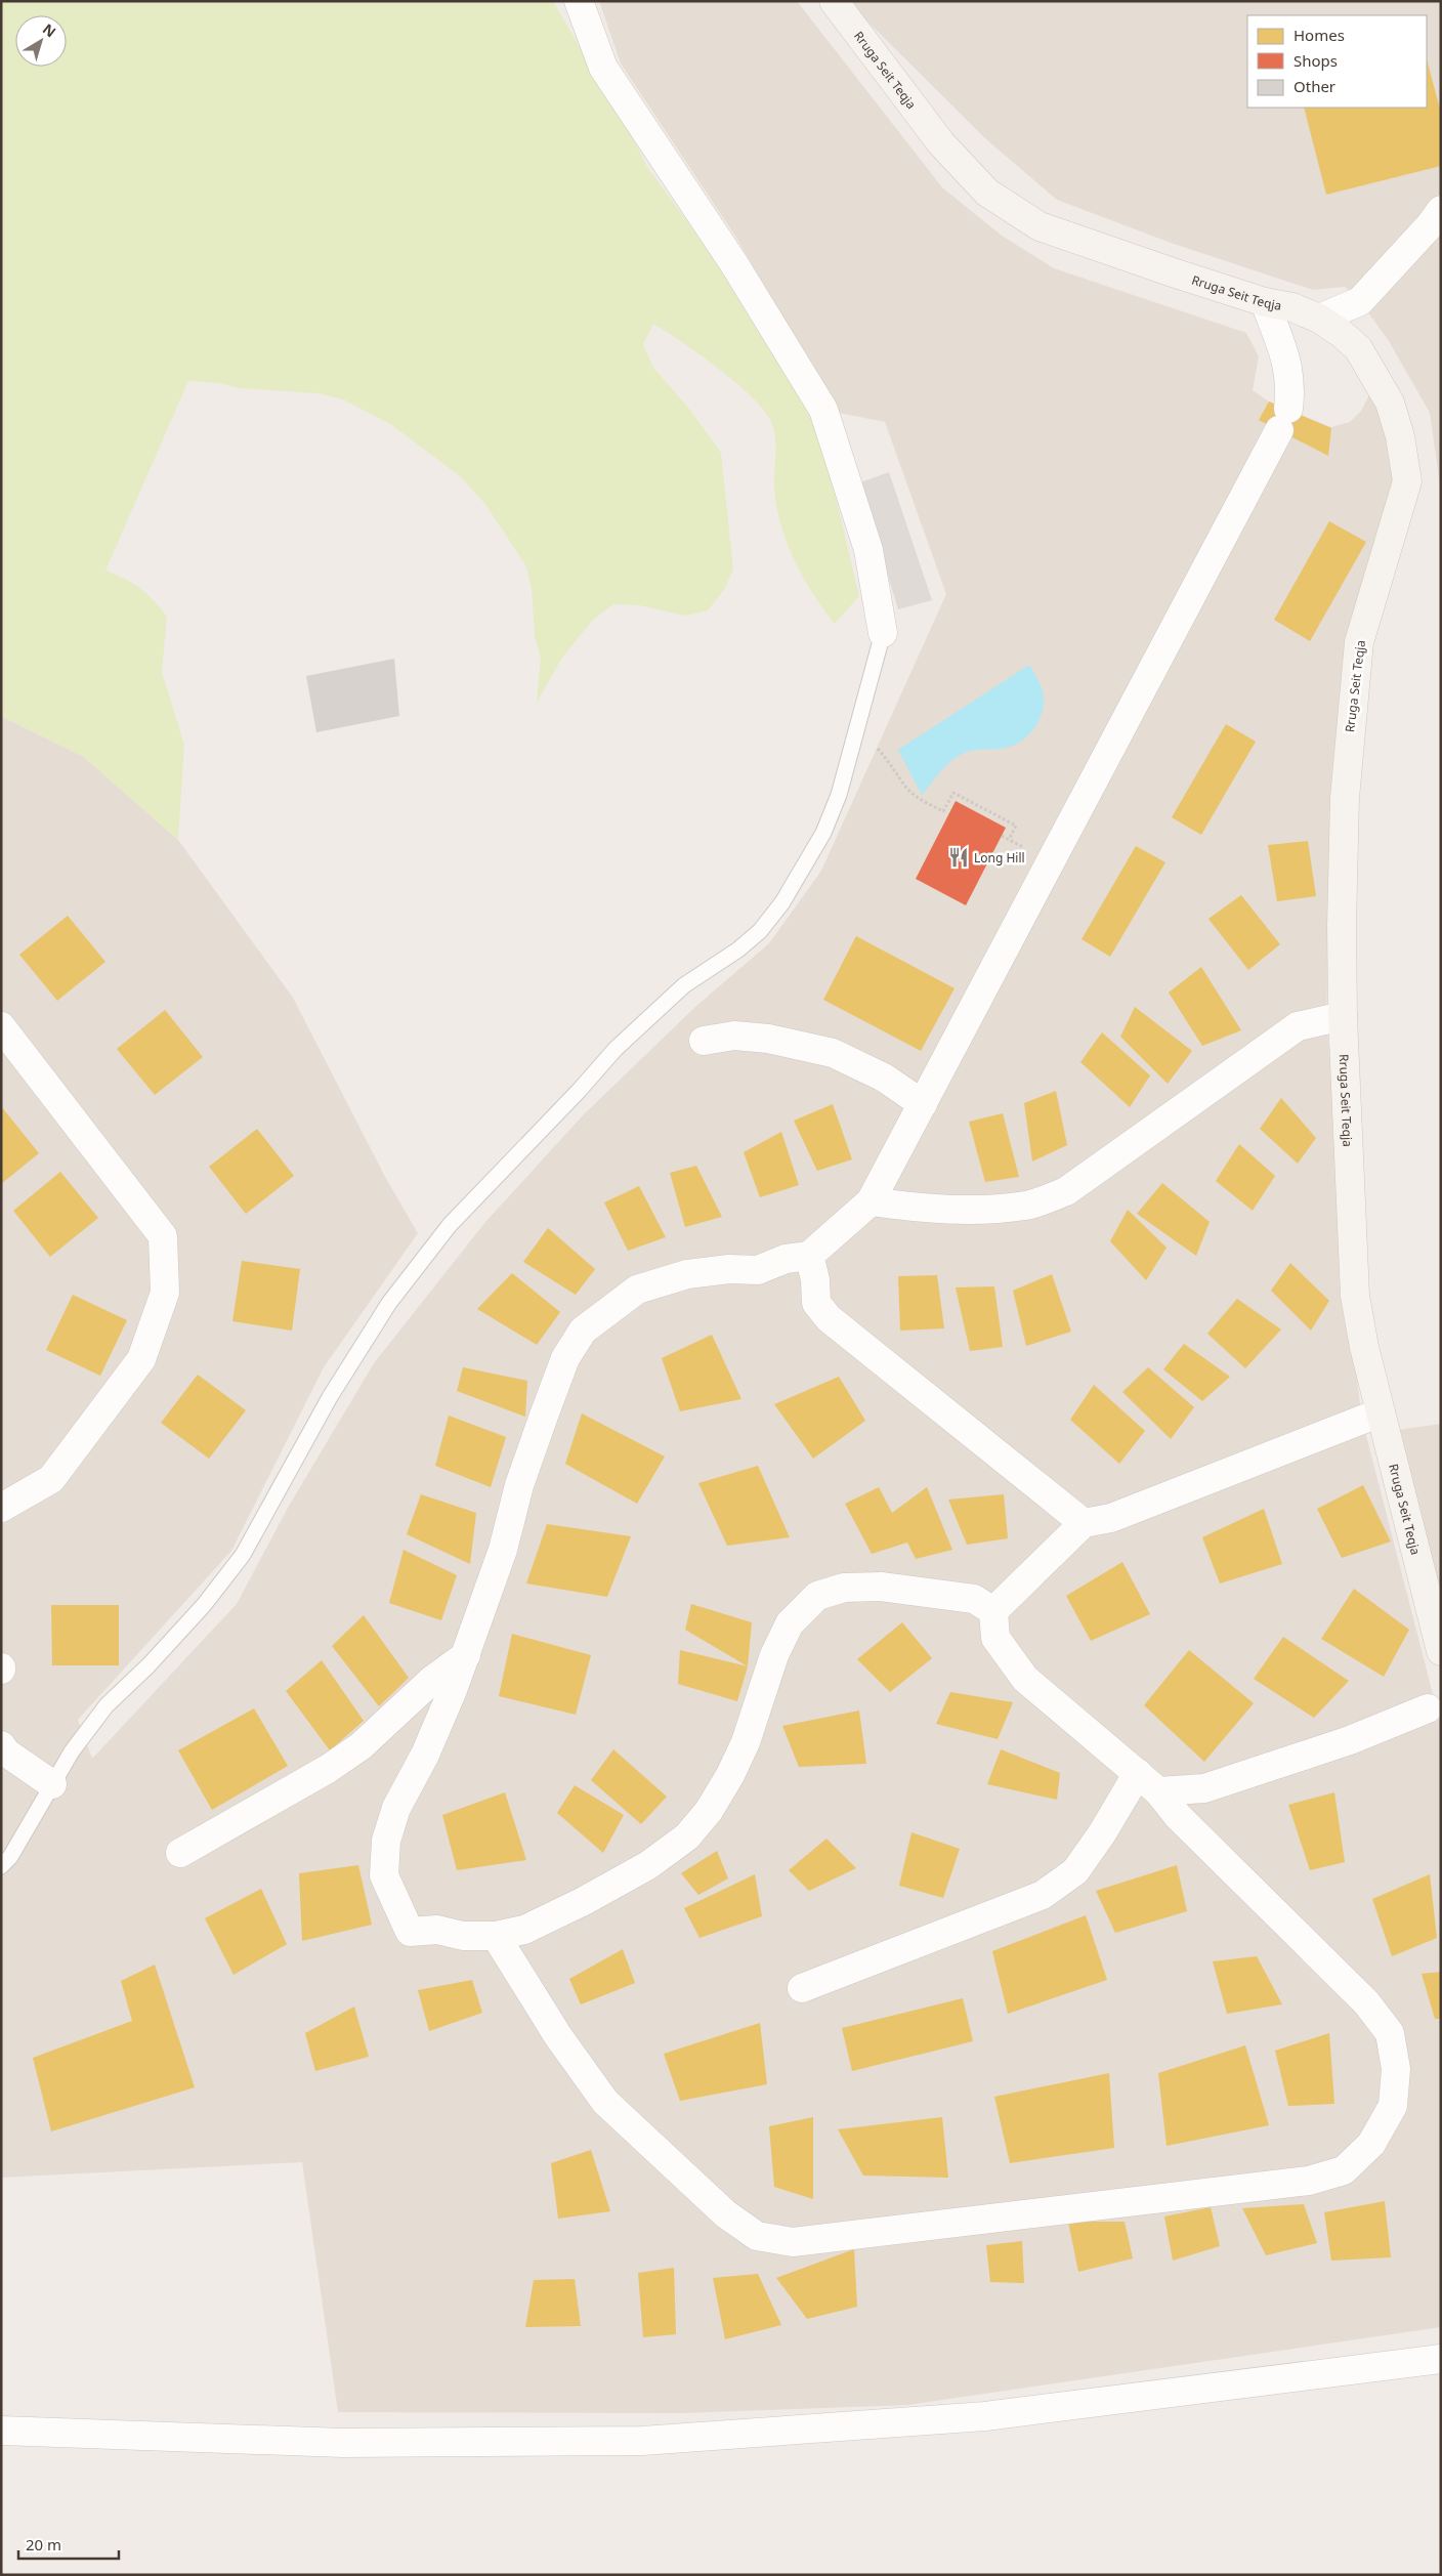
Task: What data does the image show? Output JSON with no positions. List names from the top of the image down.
{
  "streets": {
    "main road": ["Rruga Seit Teqja"]
  },
  "places": {
    "restaurant": ["Long Hill"]
  },
  "legend": ["Homes", "Shops", "Other"],
  "scale_bar": "20 m",
  "north": "top right"
}
